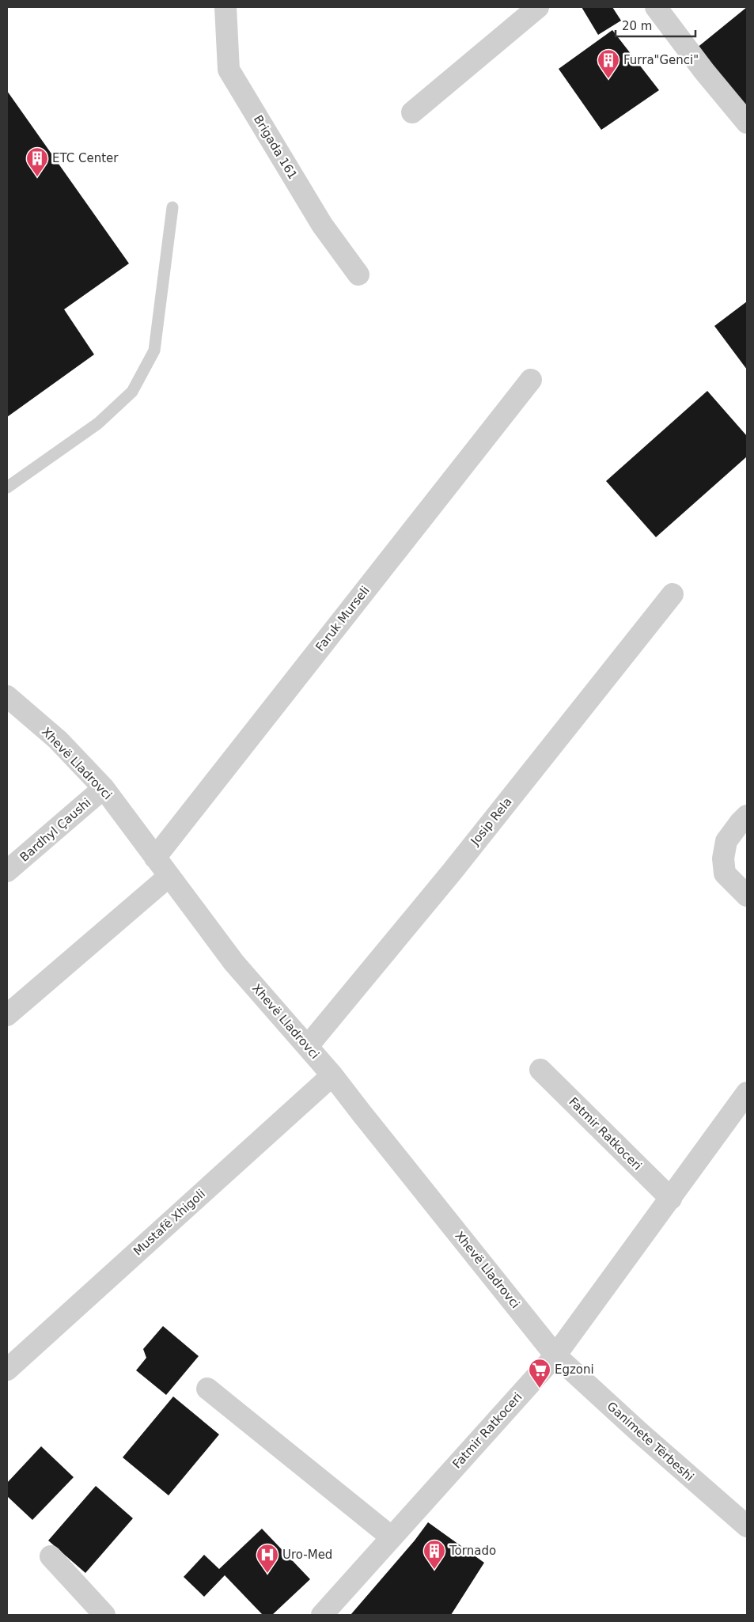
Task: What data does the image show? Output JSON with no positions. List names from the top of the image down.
{
  "streets": {
    "street": [
      "Brigada 161",
      "Faruk Murseli",
      "Xhevë Lladrovci",
      "Josip Rela",
      "Bardhyl Çaushi",
      "Fatmir Ratkoceri",
      "Mustafë Xhigoli",
      "Ganimete Tërbeshi"
    ]
  },
  "crossings": [
    ["Faruk Murseli", "Xhevë Lladrovci"],
    ["Xhevë Lladrovci", "Josip Rela"],
    ["Xhevë Lladrovci", "Bardhyl Çaushi"],
    ["Xhevë Lladrovci", "Fatmir Ratkoceri"],
    ["Xhevë Lladrovci", "Mustafë Xhigoli"],
    ["Xhevë Lladrovci", "Ganimete Tërbeshi"],
    ["Fatmir Ratkoceri", "Ganimete Tërbeshi"]
  ],
  "places": {
    "building": ["Furra\"Genci\"", "ETC Center", "Tornado"],
    "supermarket": ["Egzoni"],
    "hospital": ["Uro-Med"]
  },
  "scale_bar": "20 m"
}
